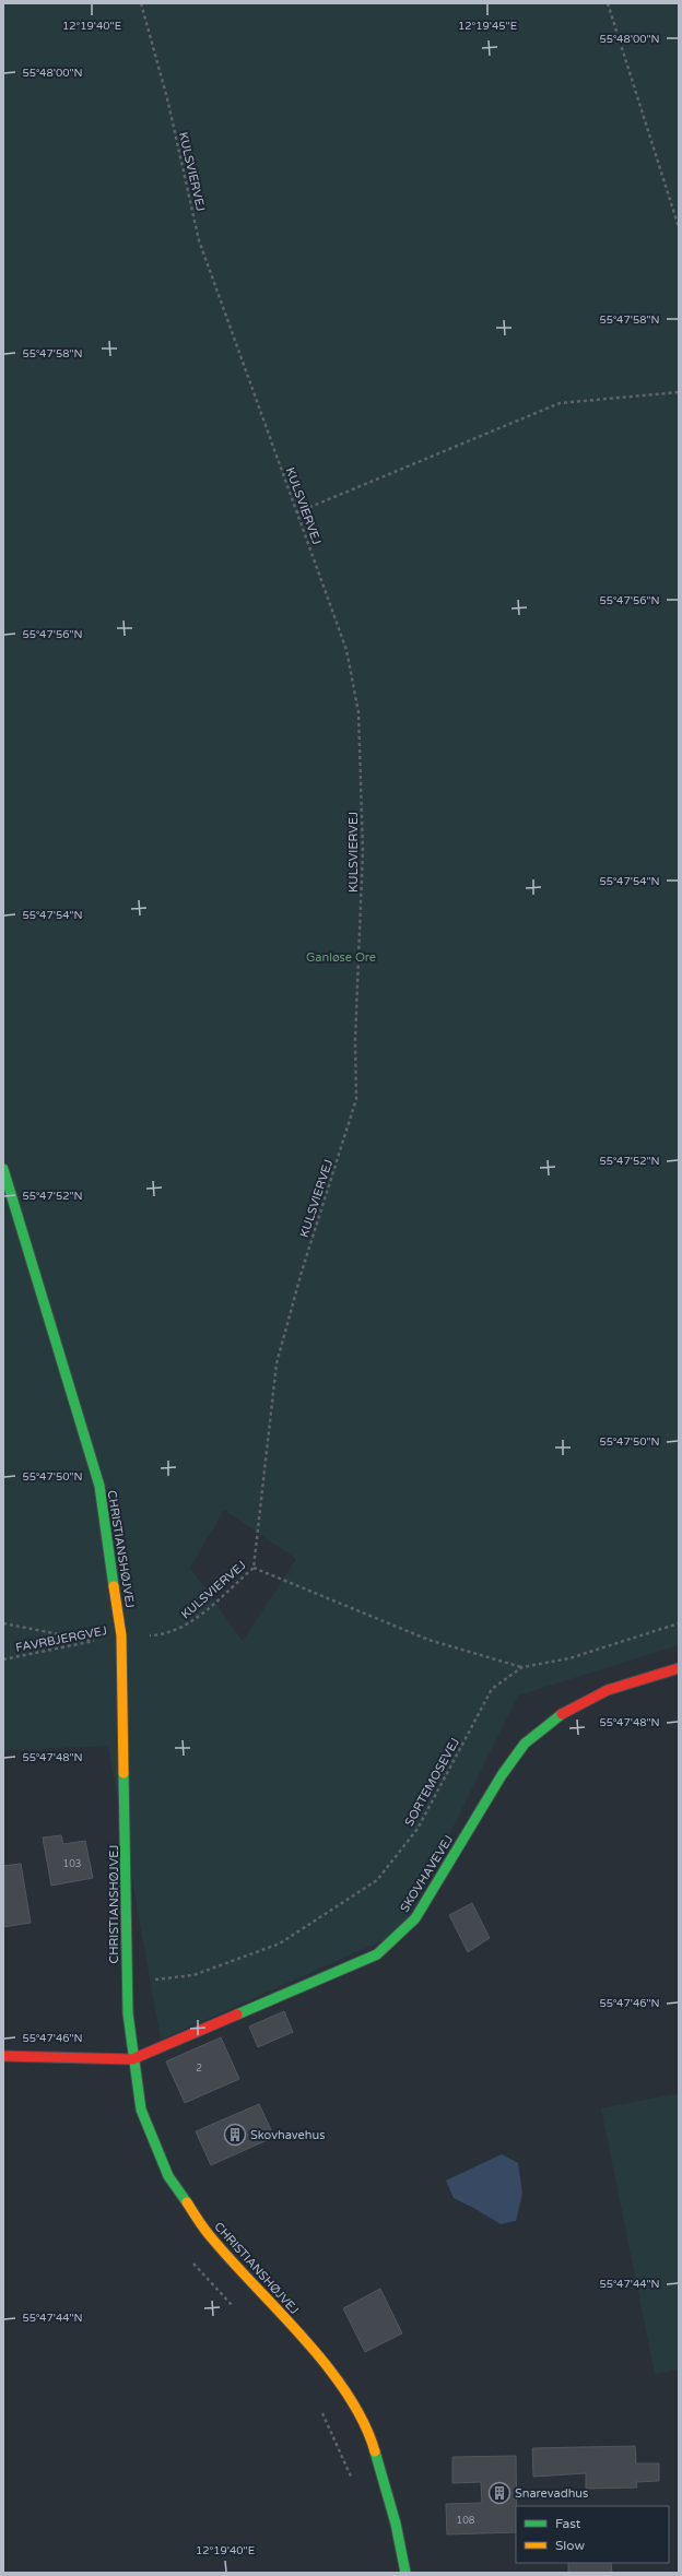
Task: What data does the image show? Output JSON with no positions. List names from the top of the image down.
{
  "streets": {
    "street": ["CHRISTIANSHØJVEJ", "SKOVHAVEVEJ"],
    "path": ["KULSVIERVEJ", "FAVRBJERGVEJ", "SORTEMOSEVEJ"]
  },
  "crossings": [
    ["KULSVIERVEJ", "CHRISTIANSHØJVEJ"],
    ["KULSVIERVEJ", "FAVRBJERGVEJ"],
    ["CHRISTIANSHØJVEJ", "FAVRBJERGVEJ"],
    ["CHRISTIANSHØJVEJ", "SORTEMOSEVEJ"],
    ["CHRISTIANSHØJVEJ", "SKOVHAVEVEJ"]
  ],
  "parks": ["Ganløse Ore"],
  "places": {
    "building": ["Skovhavehus", "Snarevadhus"]
  },
  "house_numbers": ["103", "2", "108"],
  "legend": ["Fast", "Slow"],
  "coordinates": [
    "12°19'40\"E",
    "12°19'45\"E",
    "55°48'00\"N",
    "55°47'58\"N",
    "55°47'56\"N",
    "55°47'54\"N",
    "55°47'52\"N",
    "55°47'50\"N",
    "55°47'48\"N",
    "55°47'46\"N",
    "55°47'44\"N"
  ]
}
